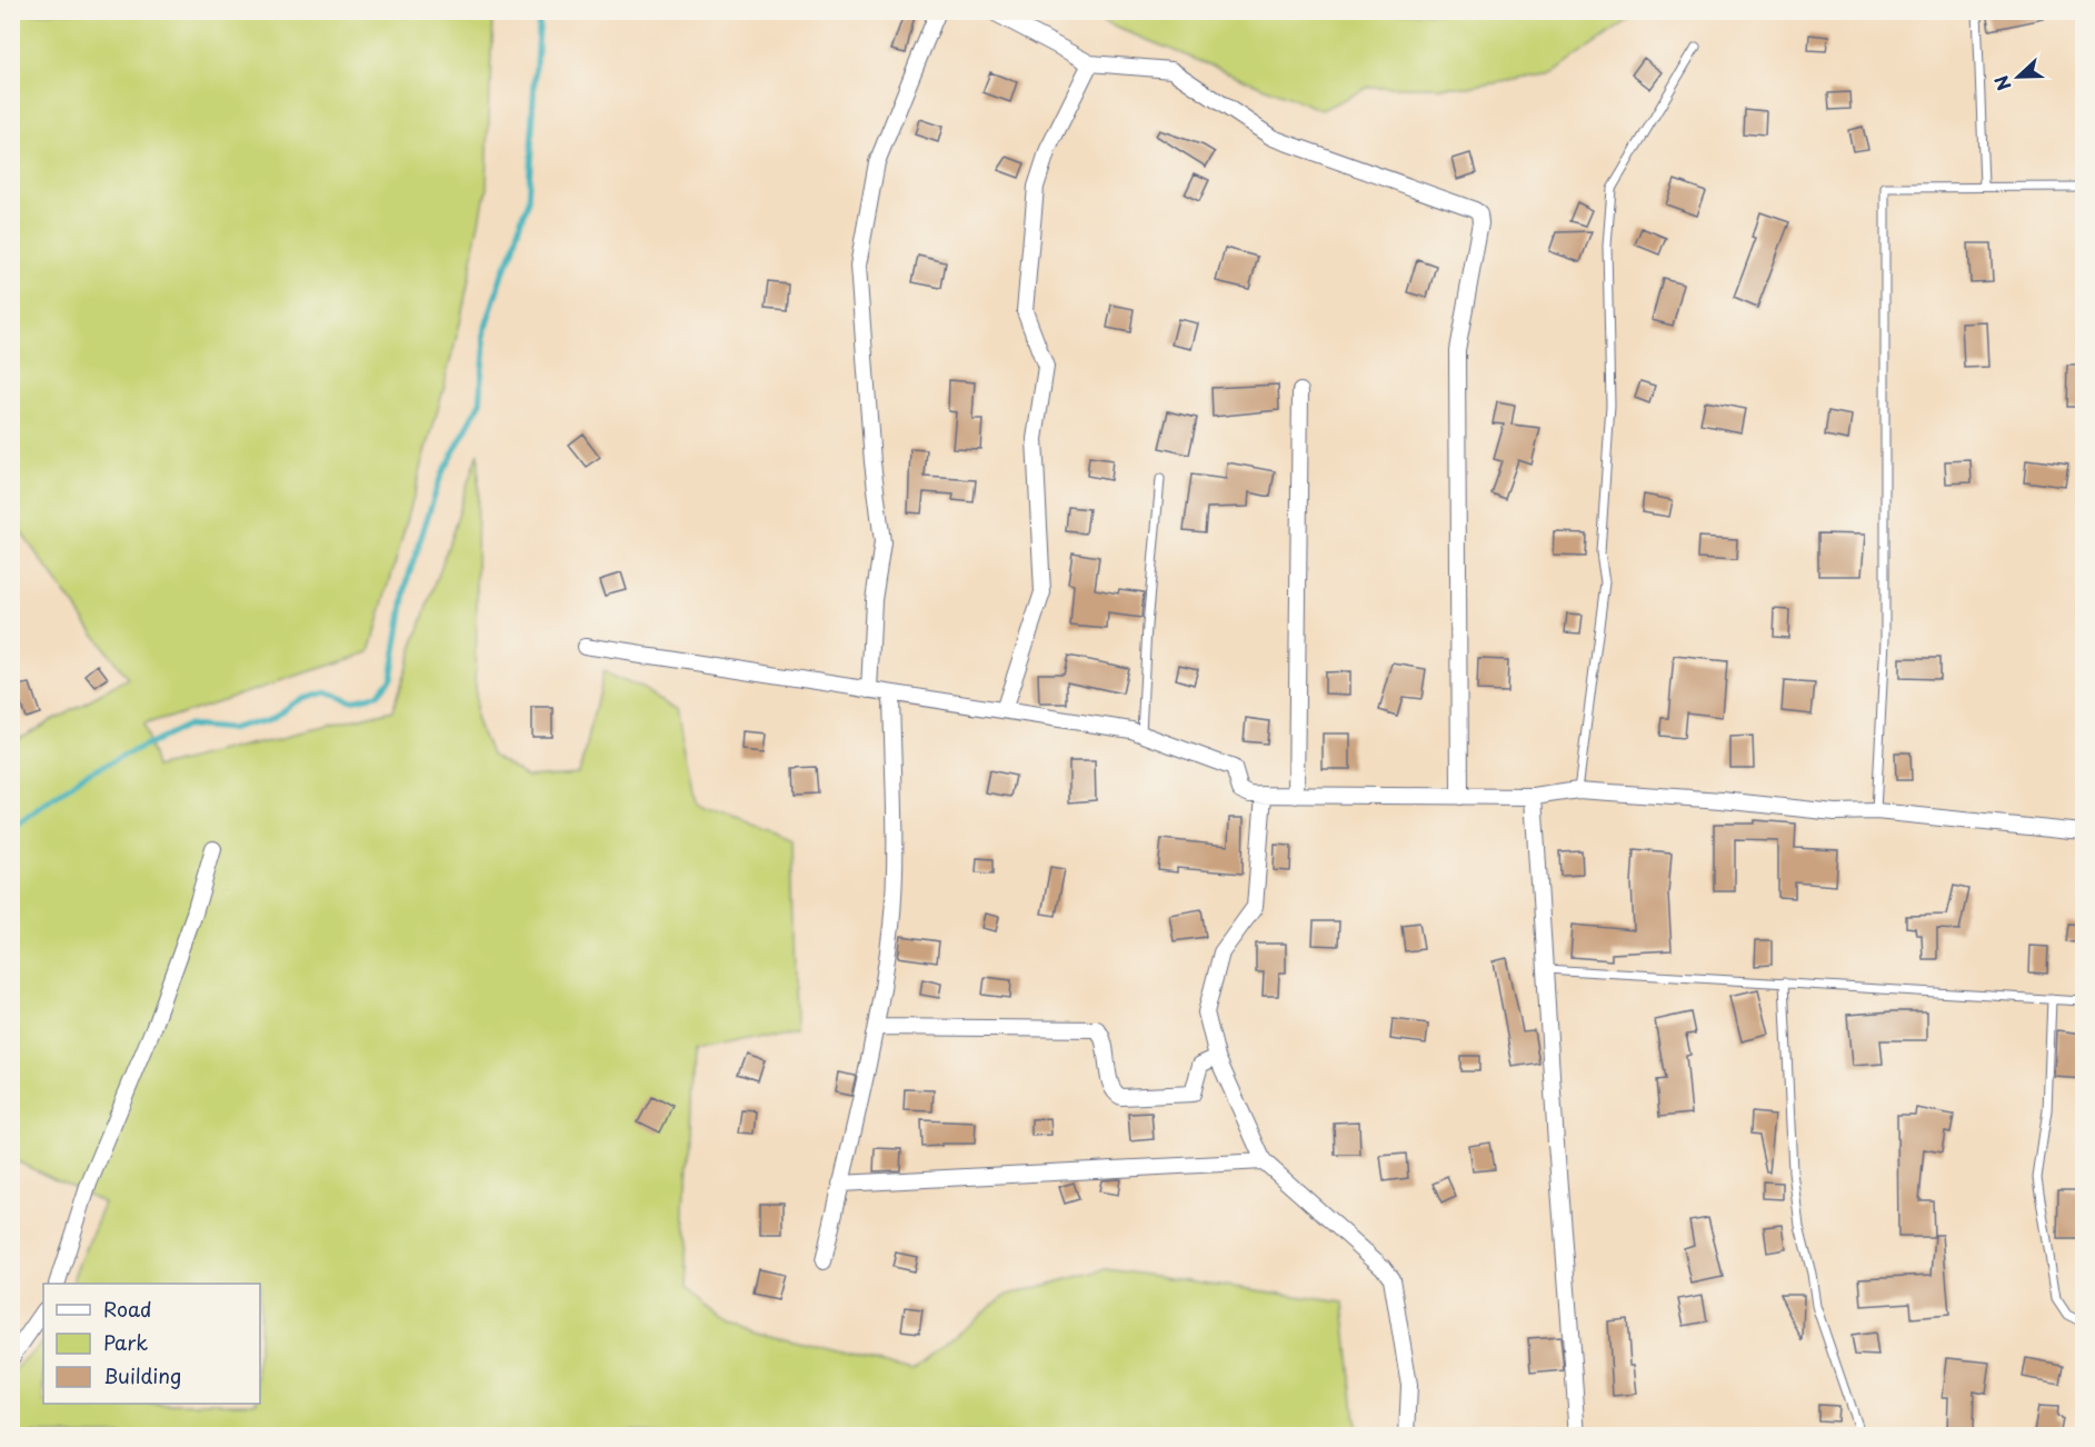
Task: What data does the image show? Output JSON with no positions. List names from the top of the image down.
{
  "legend": ["Road", "Park", "Building"],
  "north": "left"
}
